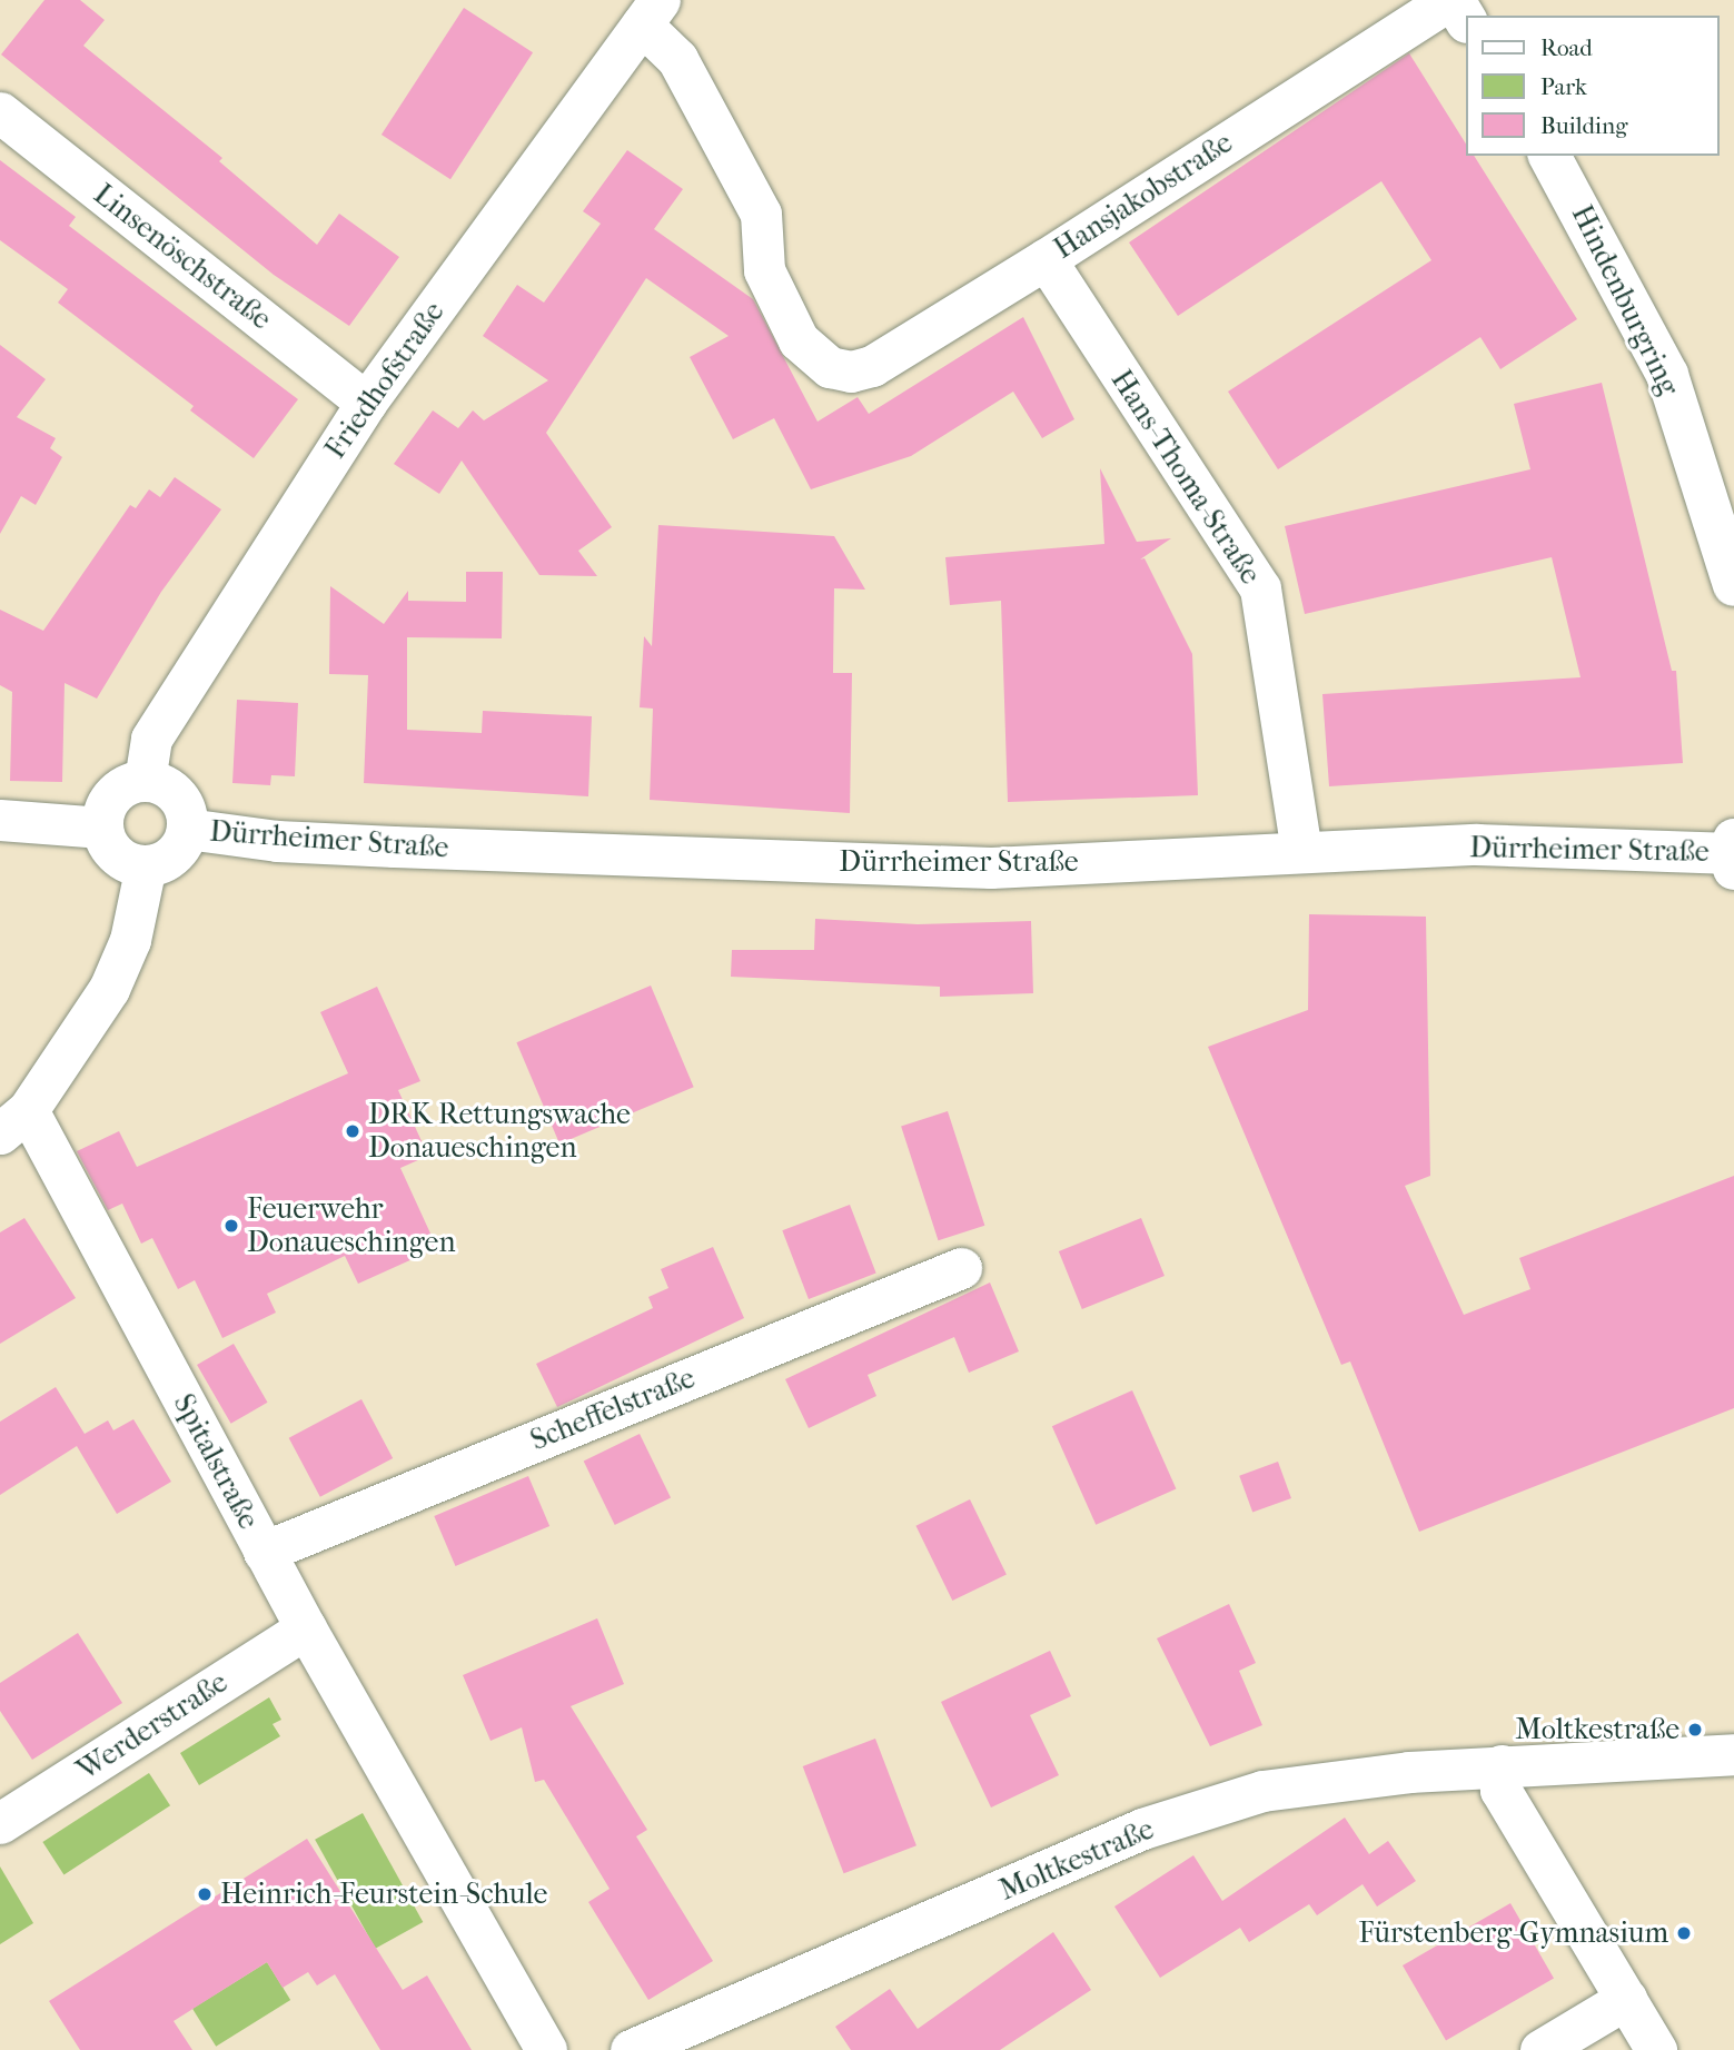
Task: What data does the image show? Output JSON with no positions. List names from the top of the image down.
{
  "streets": {
    "main road": ["Hindenburgring"],
    "street": [
      "Hansjakobstraße",
      "Linsenöschstraße",
      "Friedhofstraße",
      "Hans-Thoma-Straße",
      "Dürrheimer Straße",
      "Scheffelstraße",
      "Spitalstraße",
      "Werderstraße",
      "Moltkestraße"
    ]
  },
  "crossings": [
    ["Hansjakobstraße", "Friedhofstraße"],
    ["Hansjakobstraße", "Hans-Thoma-Straße"],
    ["Linsenöschstraße", "Friedhofstraße"],
    ["Friedhofstraße", "Dürrheimer Straße"],
    ["Friedhofstraße", "Spitalstraße"],
    ["Hans-Thoma-Straße", "Dürrheimer Straße"],
    ["Dürrheimer Straße", "Spitalstraße"],
    ["Scheffelstraße", "Spitalstraße"],
    ["Spitalstraße", "Werderstraße"]
  ],
  "places": [
    "DRK Rettungswache Donaueschingen",
    "Feuerwehr Donaueschingen",
    "Moltkestraße",
    "Heinrich-Feurstein-Schule",
    "Fürstenberg-Gymnasium"
  ],
  "legend": ["Road", "Park", "Building"]
}
